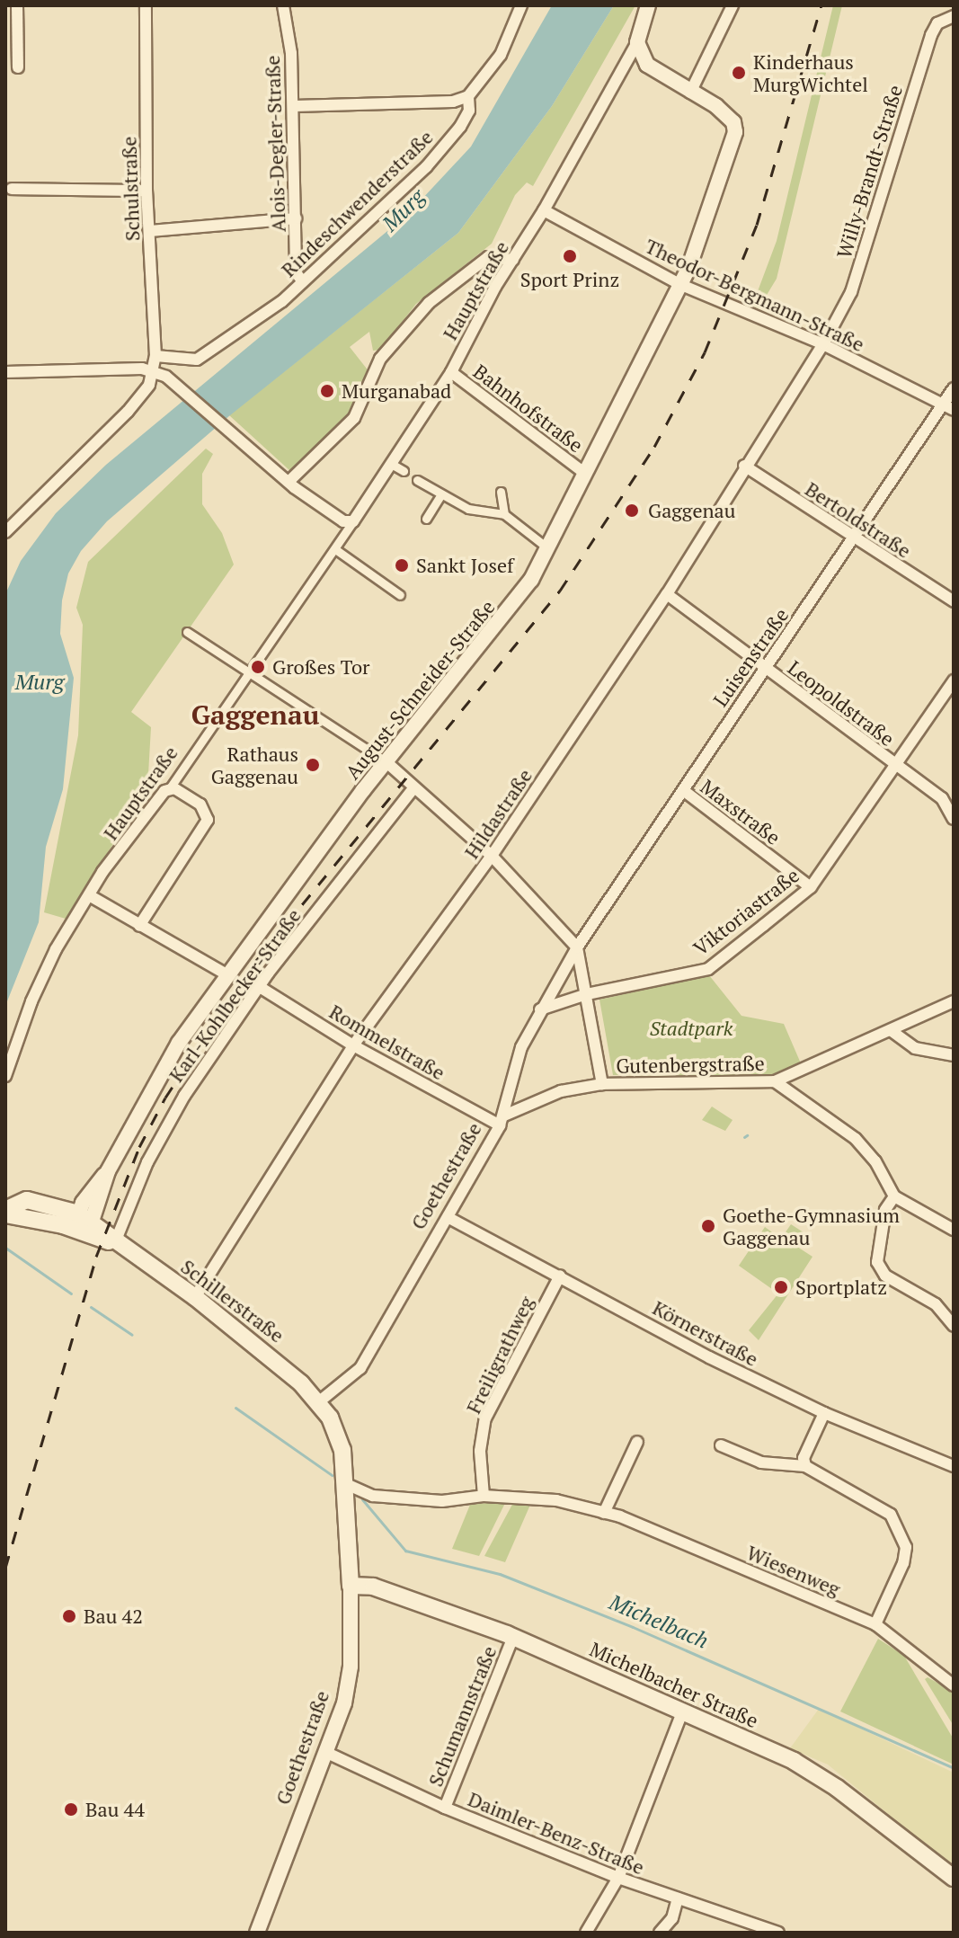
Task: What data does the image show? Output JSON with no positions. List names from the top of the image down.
{
  "streets": {
    "main road": ["Goethestraße", "Schillerstraße", "Michelbacher Straße"],
    "street": [
      "Alois-Degler-Straße",
      "Willy-Brandt-Straße",
      "Schulstraße",
      "Rindeschwenderstraße",
      "Hauptstraße",
      "Theodor-Bergmann-Straße",
      "Bahnhofstraße",
      "Bertoldstraße",
      "Luisenstraße",
      "August-Schneider-Straße",
      "Leopoldstraße",
      "Maxstraße",
      "Hildastraße",
      "Viktoriastraße",
      "Karl-Kohlbecker-Straße",
      "Rommelstraße",
      "Gutenbergstraße",
      "Körnerstraße",
      "Freiligrathweg",
      "Wiesenweg",
      "Schumannstraße",
      "Daimler-Benz-Straße"
    ]
  },
  "crossings": [
    ["Alois-Degler-Straße", "Rindeschwenderstraße"],
    ["Willy-Brandt-Straße", "Theodor-Bergmann-Straße"],
    ["Willy-Brandt-Straße", "Hildastraße"],
    ["Schulstraße", "Rindeschwenderstraße"],
    ["Hauptstraße", "Theodor-Bergmann-Straße"],
    ["Hauptstraße", "Bahnhofstraße"],
    ["Hauptstraße", "August-Schneider-Straße"],
    ["Theodor-Bergmann-Straße", "Luisenstraße"],
    ["Theodor-Bergmann-Straße", "August-Schneider-Straße"],
    ["Theodor-Bergmann-Straße", "Hildastraße"],
    ["Bahnhofstraße", "August-Schneider-Straße"],
    ["Bertoldstraße", "Luisenstraße"],
    ["Bertoldstraße", "Hildastraße"],
    ["Luisenstraße", "Leopoldstraße"],
    ["Luisenstraße", "Maxstraße"],
    ["Luisenstraße", "Goethestraße"],
    ["August-Schneider-Straße", "Schillerstraße"],
    ["Leopoldstraße", "Hildastraße"],
    ["Leopoldstraße", "Viktoriastraße"],
    ["Maxstraße", "Viktoriastraße"],
    ["Hildastraße", "Rommelstraße"],
    ["Hildastraße", "Schillerstraße"],
    ["Viktoriastraße", "Goethestraße"],
    ["Karl-Kohlbecker-Straße", "Rommelstraße"],
    ["Karl-Kohlbecker-Straße", "Schillerstraße"],
    ["Rommelstraße", "Gutenbergstraße"],
    ["Rommelstraße", "Goethestraße"],
    ["Gutenbergstraße", "Goethestraße"],
    ["Goethestraße", "Schillerstraße"],
    ["Goethestraße", "Körnerstraße"],
    ["Goethestraße", "Wiesenweg"],
    ["Goethestraße", "Michelbacher Straße"],
    ["Goethestraße", "Daimler-Benz-Straße"],
    ["Körnerstraße", "Freiligrathweg"],
    ["Freiligrathweg", "Wiesenweg"],
    ["Michelbacher Straße", "Schumannstraße"],
    ["Schumannstraße", "Daimler-Benz-Straße"]
  ],
  "districts": ["Gaggenau"],
  "water": ["Murg", "Michelbach"],
  "parks": ["Stadtpark"],
  "places": [
    "Kinderhaus MurgWichtel",
    "Sport Prinz",
    "Murganabad",
    "Gaggenau",
    "Sankt Josef",
    "Großes Tor",
    "Rathaus Gaggenau",
    "Goethe-Gymnasium Gaggenau",
    "Sportplatz",
    "Bau 42",
    "Bau 44"
  ]
}
